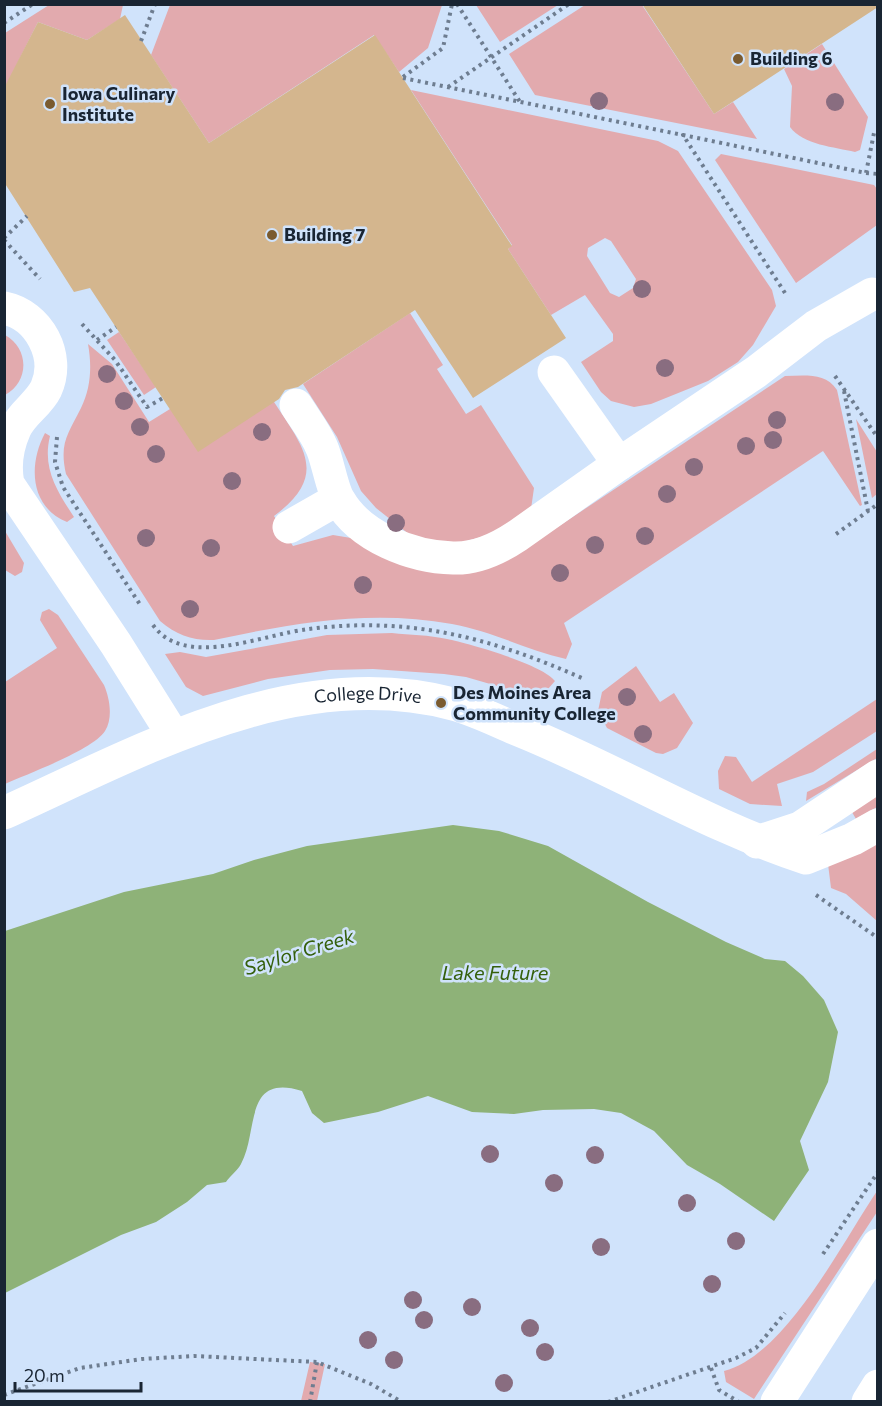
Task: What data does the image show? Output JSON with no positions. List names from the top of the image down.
{
  "streets": {
    "street": ["College Drive"]
  },
  "water": ["Saylor Creek", "Lake Future"],
  "places": [
    "Building 6",
    "Iowa Culinary Institute",
    "Building 7",
    "Des Moines Area Community College"
  ],
  "scale_bar": "20 m"
}
